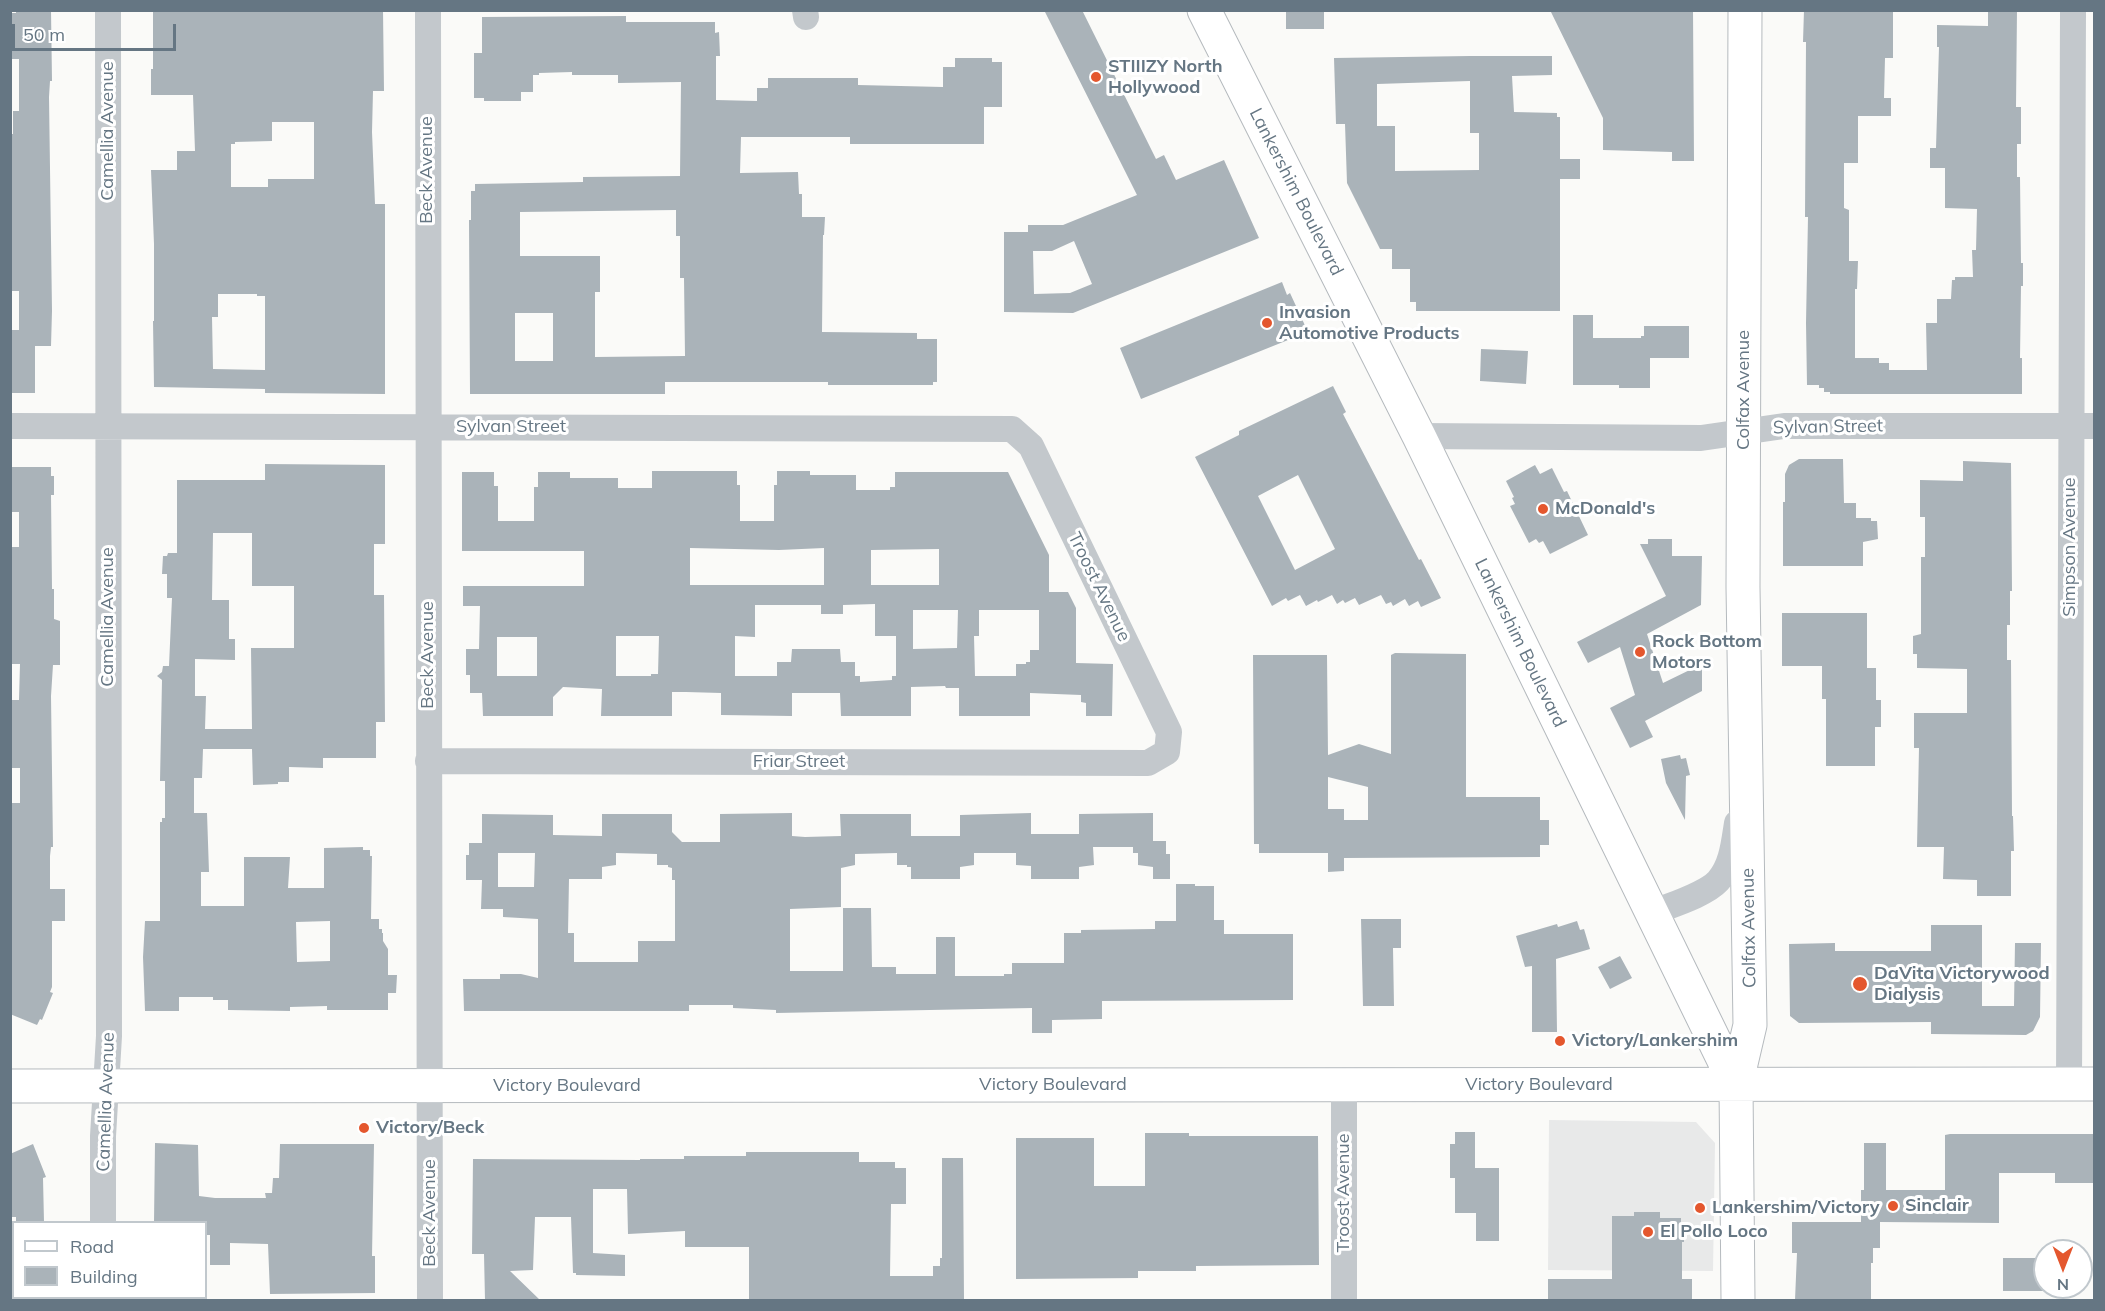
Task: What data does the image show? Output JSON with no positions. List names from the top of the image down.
{
  "streets": {
    "main road": ["Lankershim Boulevard", "Colfax Avenue", "Victory Boulevard"],
    "street": [
      "Camellia Avenue",
      "Beck Avenue",
      "Sylvan Street",
      "Simpson Avenue",
      "Troost Avenue",
      "Friar Street"
    ]
  },
  "crossings": [
    ["Camellia Avenue", "Sylvan Street"],
    ["Camellia Avenue", "Victory Boulevard"],
    ["Beck Avenue", "Sylvan Street"],
    ["Beck Avenue", "Friar Street"],
    ["Beck Avenue", "Victory Boulevard"],
    ["Lankershim Boulevard", "Colfax Avenue"],
    ["Lankershim Boulevard", "Sylvan Street"],
    ["Lankershim Boulevard", "Victory Boulevard"],
    ["Colfax Avenue", "Sylvan Street"],
    ["Colfax Avenue", "Victory Boulevard"],
    ["Sylvan Street", "Simpson Avenue"],
    ["Sylvan Street", "Troost Avenue"],
    ["Simpson Avenue", "Victory Boulevard"],
    ["Troost Avenue", "Friar Street"],
    ["Troost Avenue", "Victory Boulevard"]
  ],
  "places": [
    "STIIIZY North Hollywood",
    "Invasion Automotive Products",
    "McDonald's",
    "Rock Bottom Motors",
    "DaVita Victorywood Dialysis",
    "Victory/Lankershim",
    "Victory/Beck",
    "Sinclair",
    "Lankershim/Victory",
    "El Pollo Loco"
  ],
  "legend": ["Road", "Building"],
  "scale_bar": "50 m",
  "north": "bottom"
}
